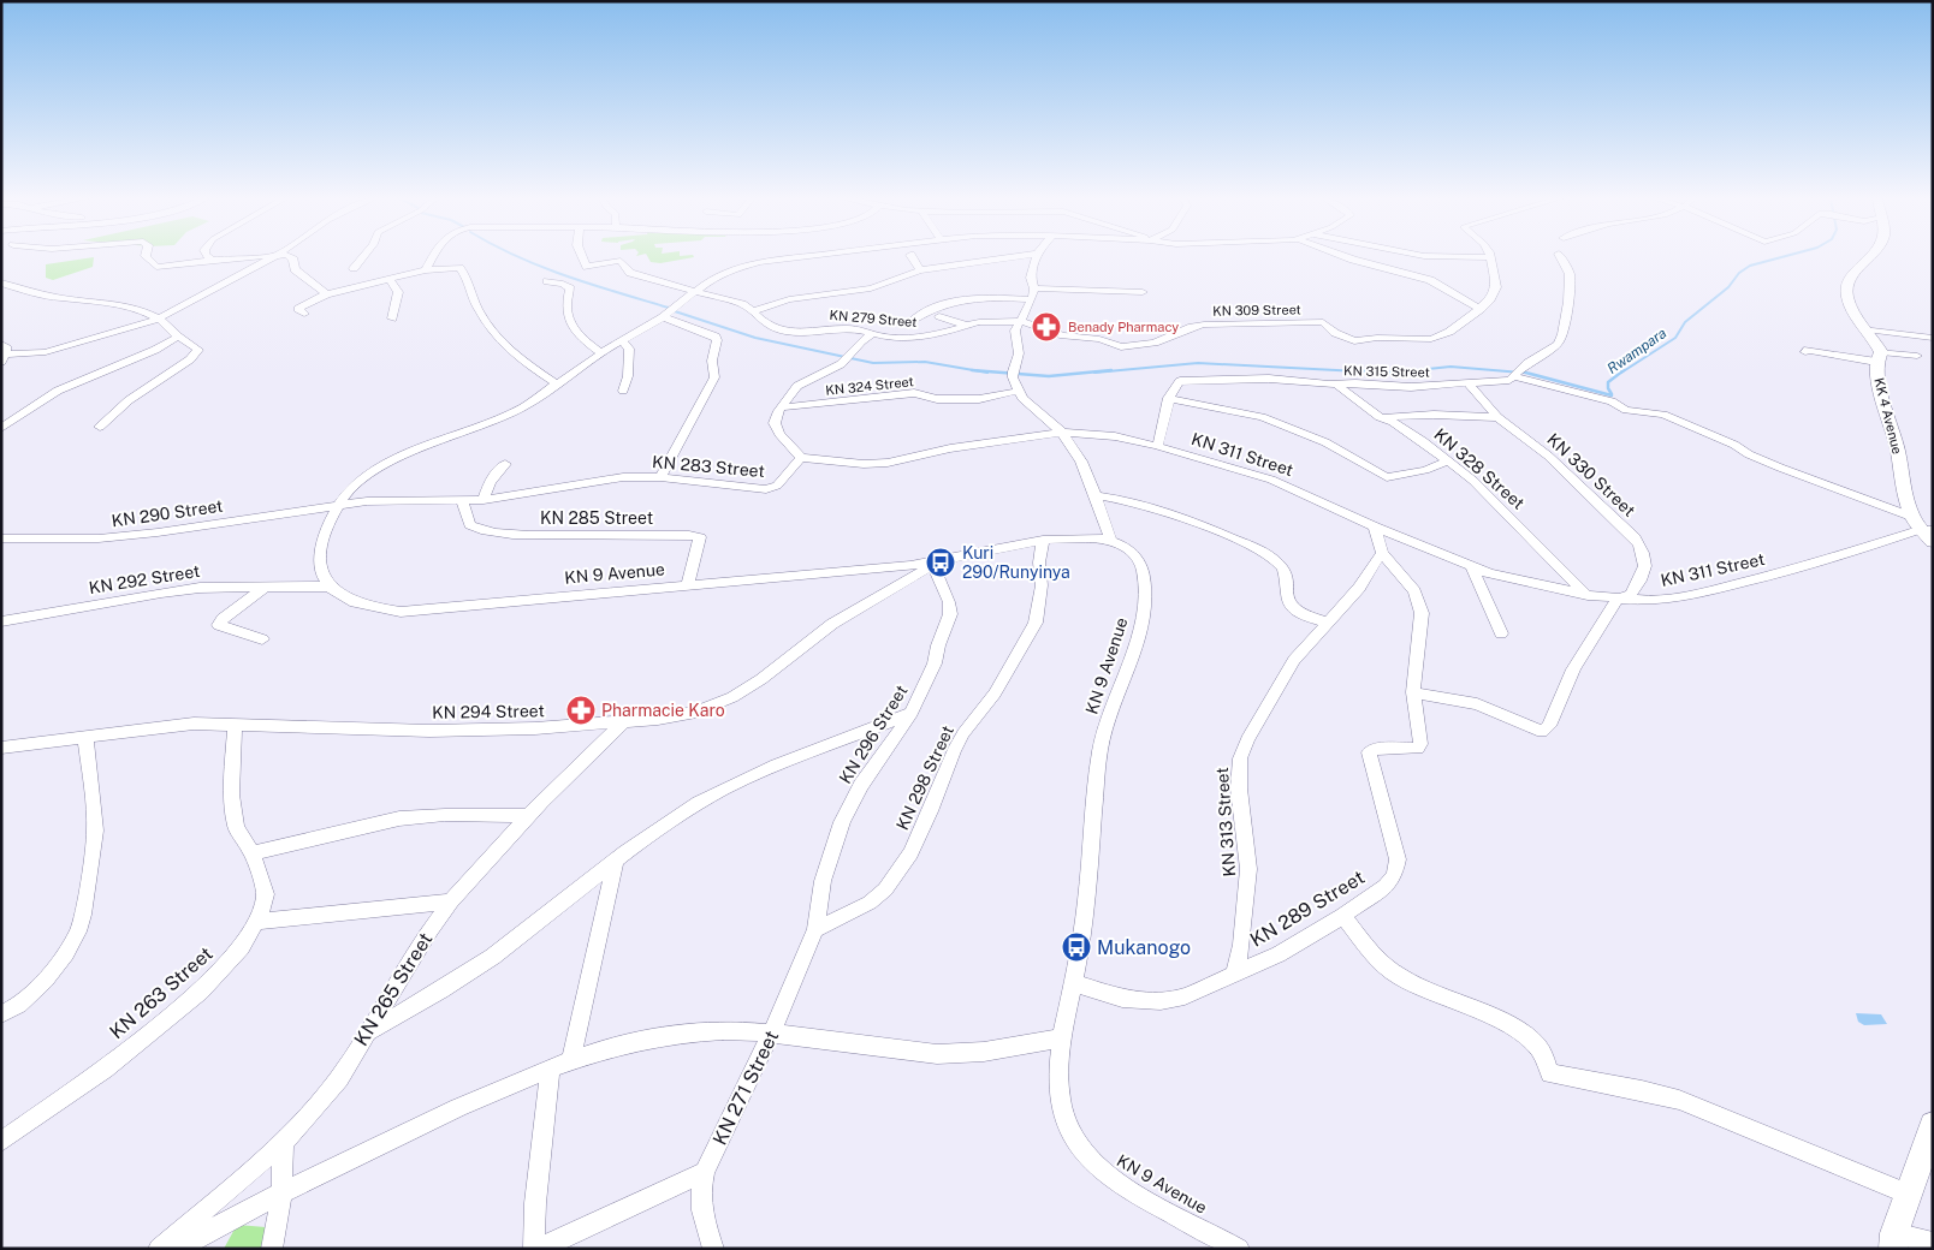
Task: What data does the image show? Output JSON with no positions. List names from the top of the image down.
{
  "streets": {
    "main road": ["KK 4 Avenue"],
    "street": [
      "KN 309 Street",
      "KN 279 Street",
      "KN 315 Street",
      "KN 324 Street",
      "KN 311 Street",
      "KN 283 Street",
      "KN 328 Street",
      "KN 330 Street",
      "KN 290 Street",
      "KN 285 Street",
      "KN 9 Avenue",
      "KN 292 Street",
      "KN 294 Street",
      "KN 296 Street",
      "KN 298 Street",
      "KN 313 Street",
      "KN 289 Street",
      "KN 265 Street",
      "KN 263 Street",
      "KN 271 Street"
    ]
  },
  "crossings": [
    ["KN 309 Street", "KN 279 Street"],
    ["KN 315 Street", "KN 328 Street"],
    ["KN 315 Street", "KN 330 Street"],
    ["KK 4 Avenue", "KN 311 Street"],
    ["KN 311 Street", "KN 328 Street"],
    ["KN 311 Street", "KN 330 Street"],
    ["KN 283 Street", "KN 290 Street"],
    ["KN 283 Street", "KN 285 Street"],
    ["KN 285 Street", "KN 9 Avenue"],
    ["KN 9 Avenue", "KN 292 Street"],
    ["KN 9 Avenue", "KN 294 Street"],
    ["KN 9 Avenue", "KN 296 Street"],
    ["KN 9 Avenue", "KN 298 Street"],
    ["KN 9 Avenue", "KN 289 Street"],
    ["KN 294 Street", "KN 296 Street"],
    ["KN 294 Street", "KN 265 Street"],
    ["KN 294 Street", "KN 263 Street"],
    ["KN 296 Street", "KN 298 Street"],
    ["KN 296 Street", "KN 271 Street"],
    ["KN 298 Street", "KN 271 Street"],
    ["KN 313 Street", "KN 289 Street"]
  ],
  "water": ["Rwampara"],
  "places": {
    "pharmacy": ["Benady Pharmacy", "Pharmacie Karo"],
    "bus stop": ["Kuri 290/Runyinya", "Mukanogo"]
  }
}
